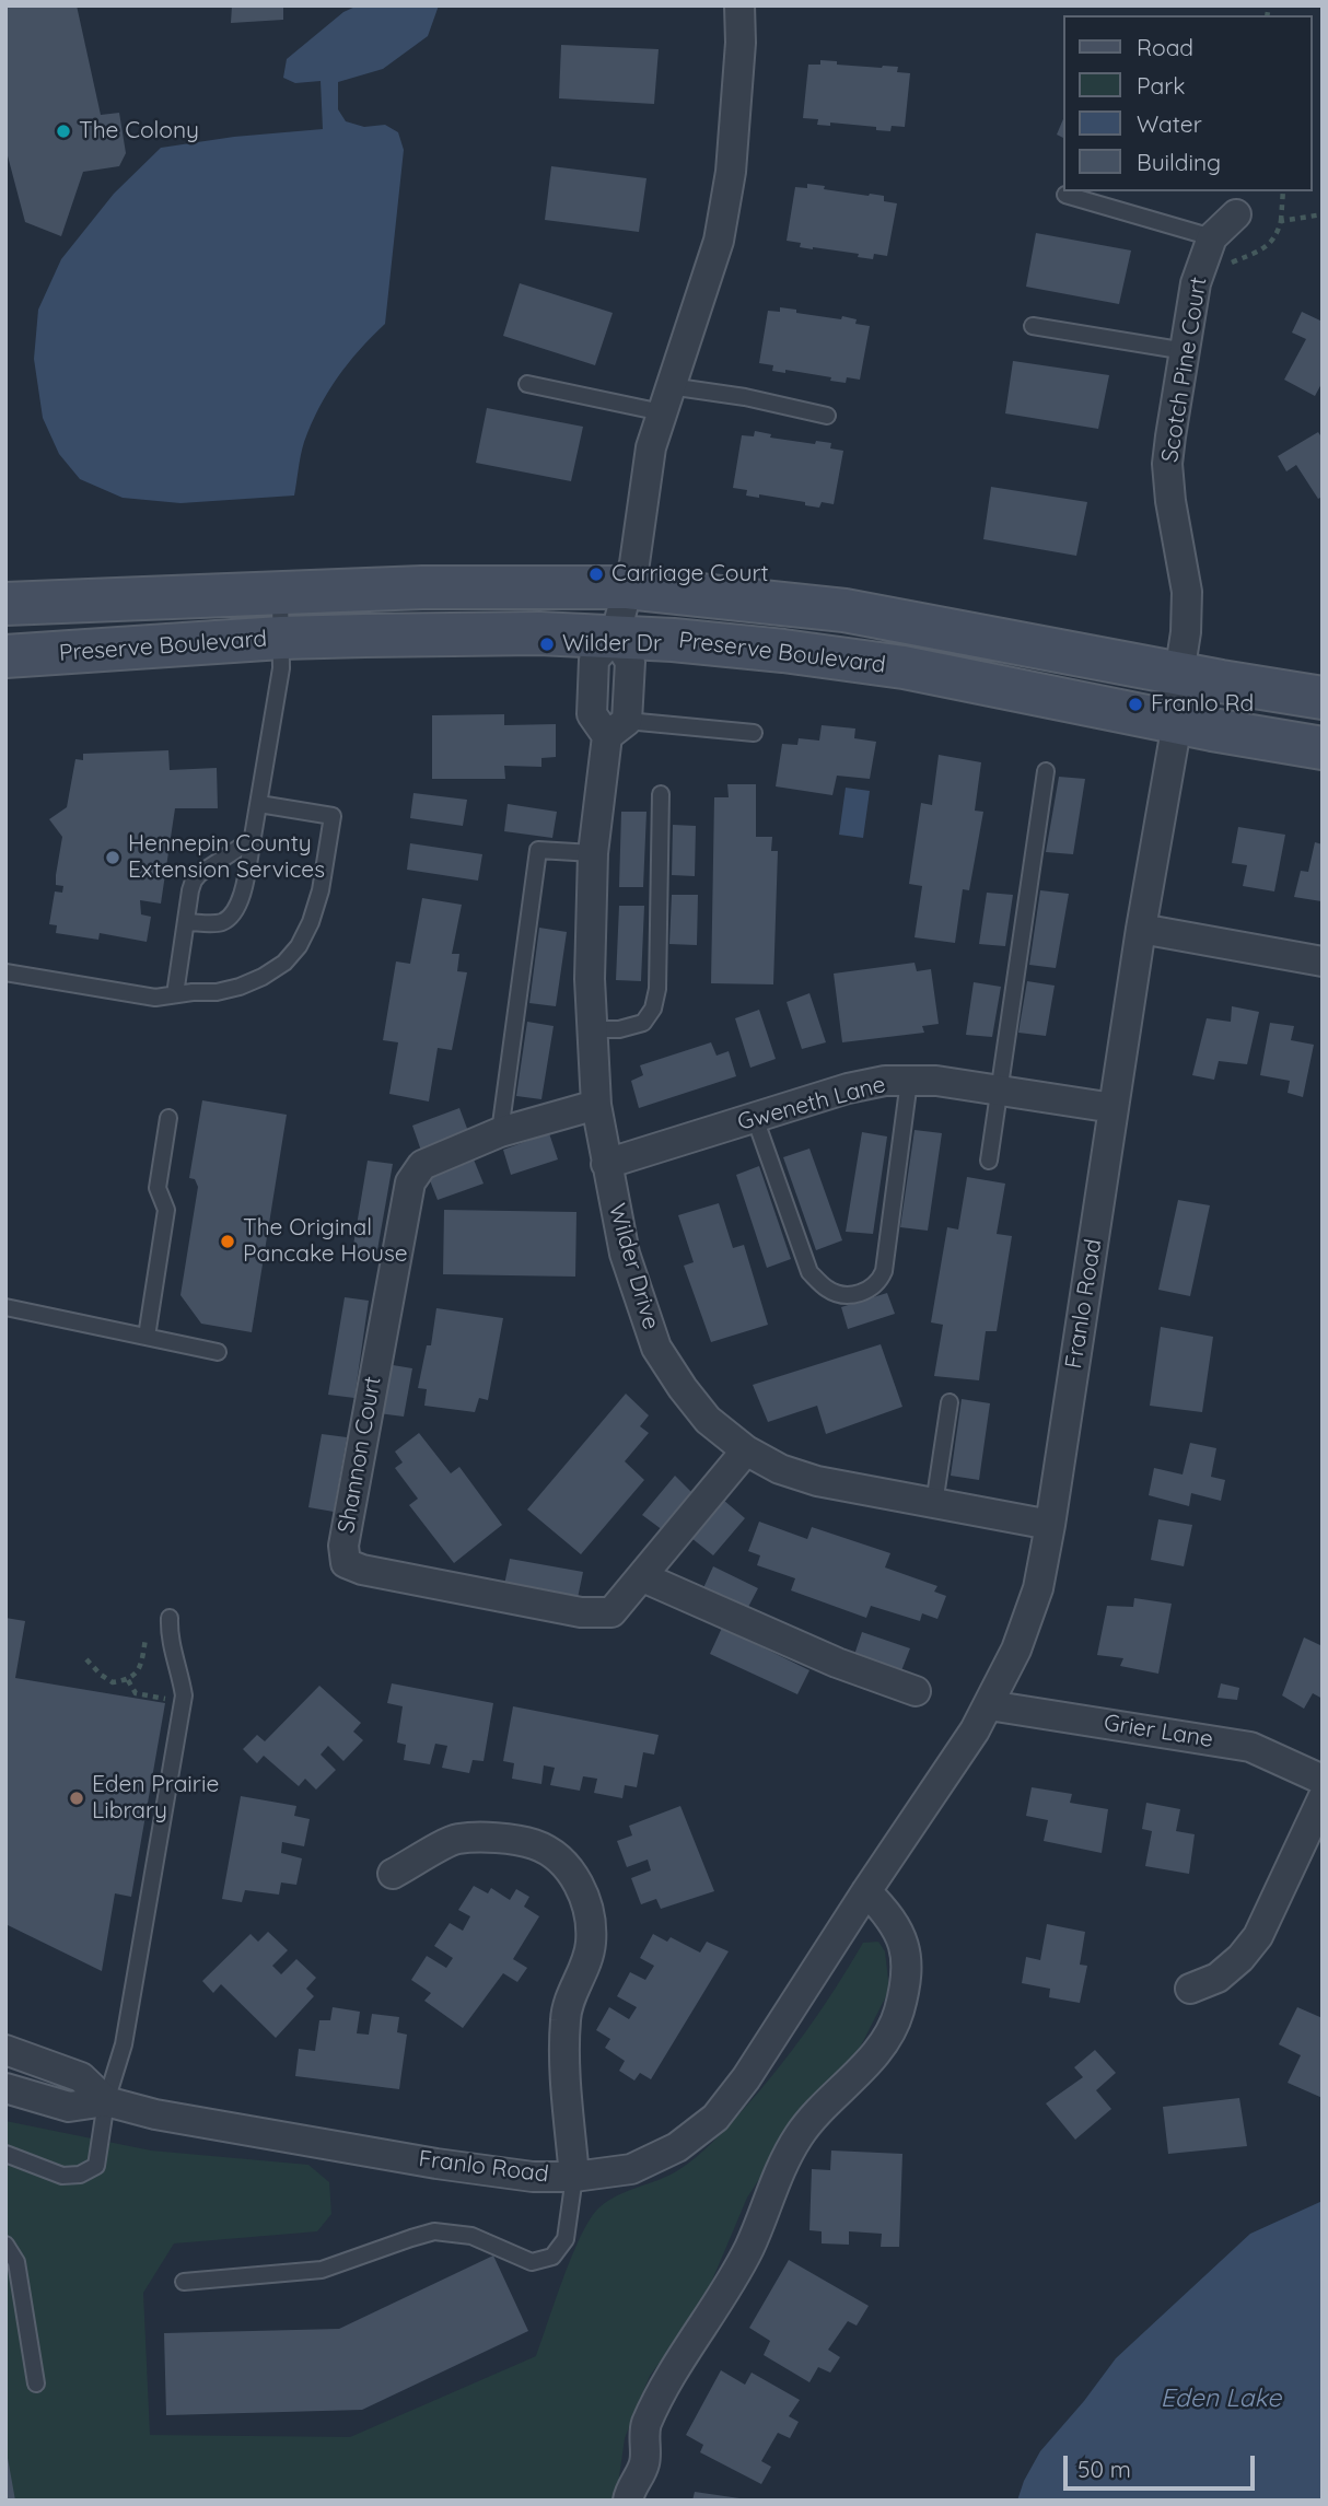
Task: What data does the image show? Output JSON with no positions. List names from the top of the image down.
{
  "streets": {
    "street": [
      "Scotch Pine Court",
      "Preserve Boulevard",
      "Gweneth Lane",
      "Wilder Drive",
      "Franlo Road",
      "Shannon Court",
      "Grier Lane"
    ]
  },
  "crossings": [
    ["Scotch Pine Court", "Preserve Boulevard"],
    ["Scotch Pine Court", "Franlo Road"],
    ["Preserve Boulevard", "Franlo Road"],
    ["Gweneth Lane", "Wilder Drive"],
    ["Gweneth Lane", "Franlo Road"],
    ["Wilder Drive", "Franlo Road"],
    ["Wilder Drive", "Shannon Court"],
    ["Franlo Road", "Grier Lane"]
  ],
  "water": ["Eden Lake"],
  "places": [
    "The Colony",
    "Carriage Court",
    "Wilder Dr",
    "Franlo Rd",
    "Hennepin County Extension Services",
    "The Original Pancake House",
    "Eden Prairie Library"
  ],
  "legend": [
    "Road",
    "Park",
    "Water",
    "Building"
  ],
  "scale_bar": "50 m"
}
